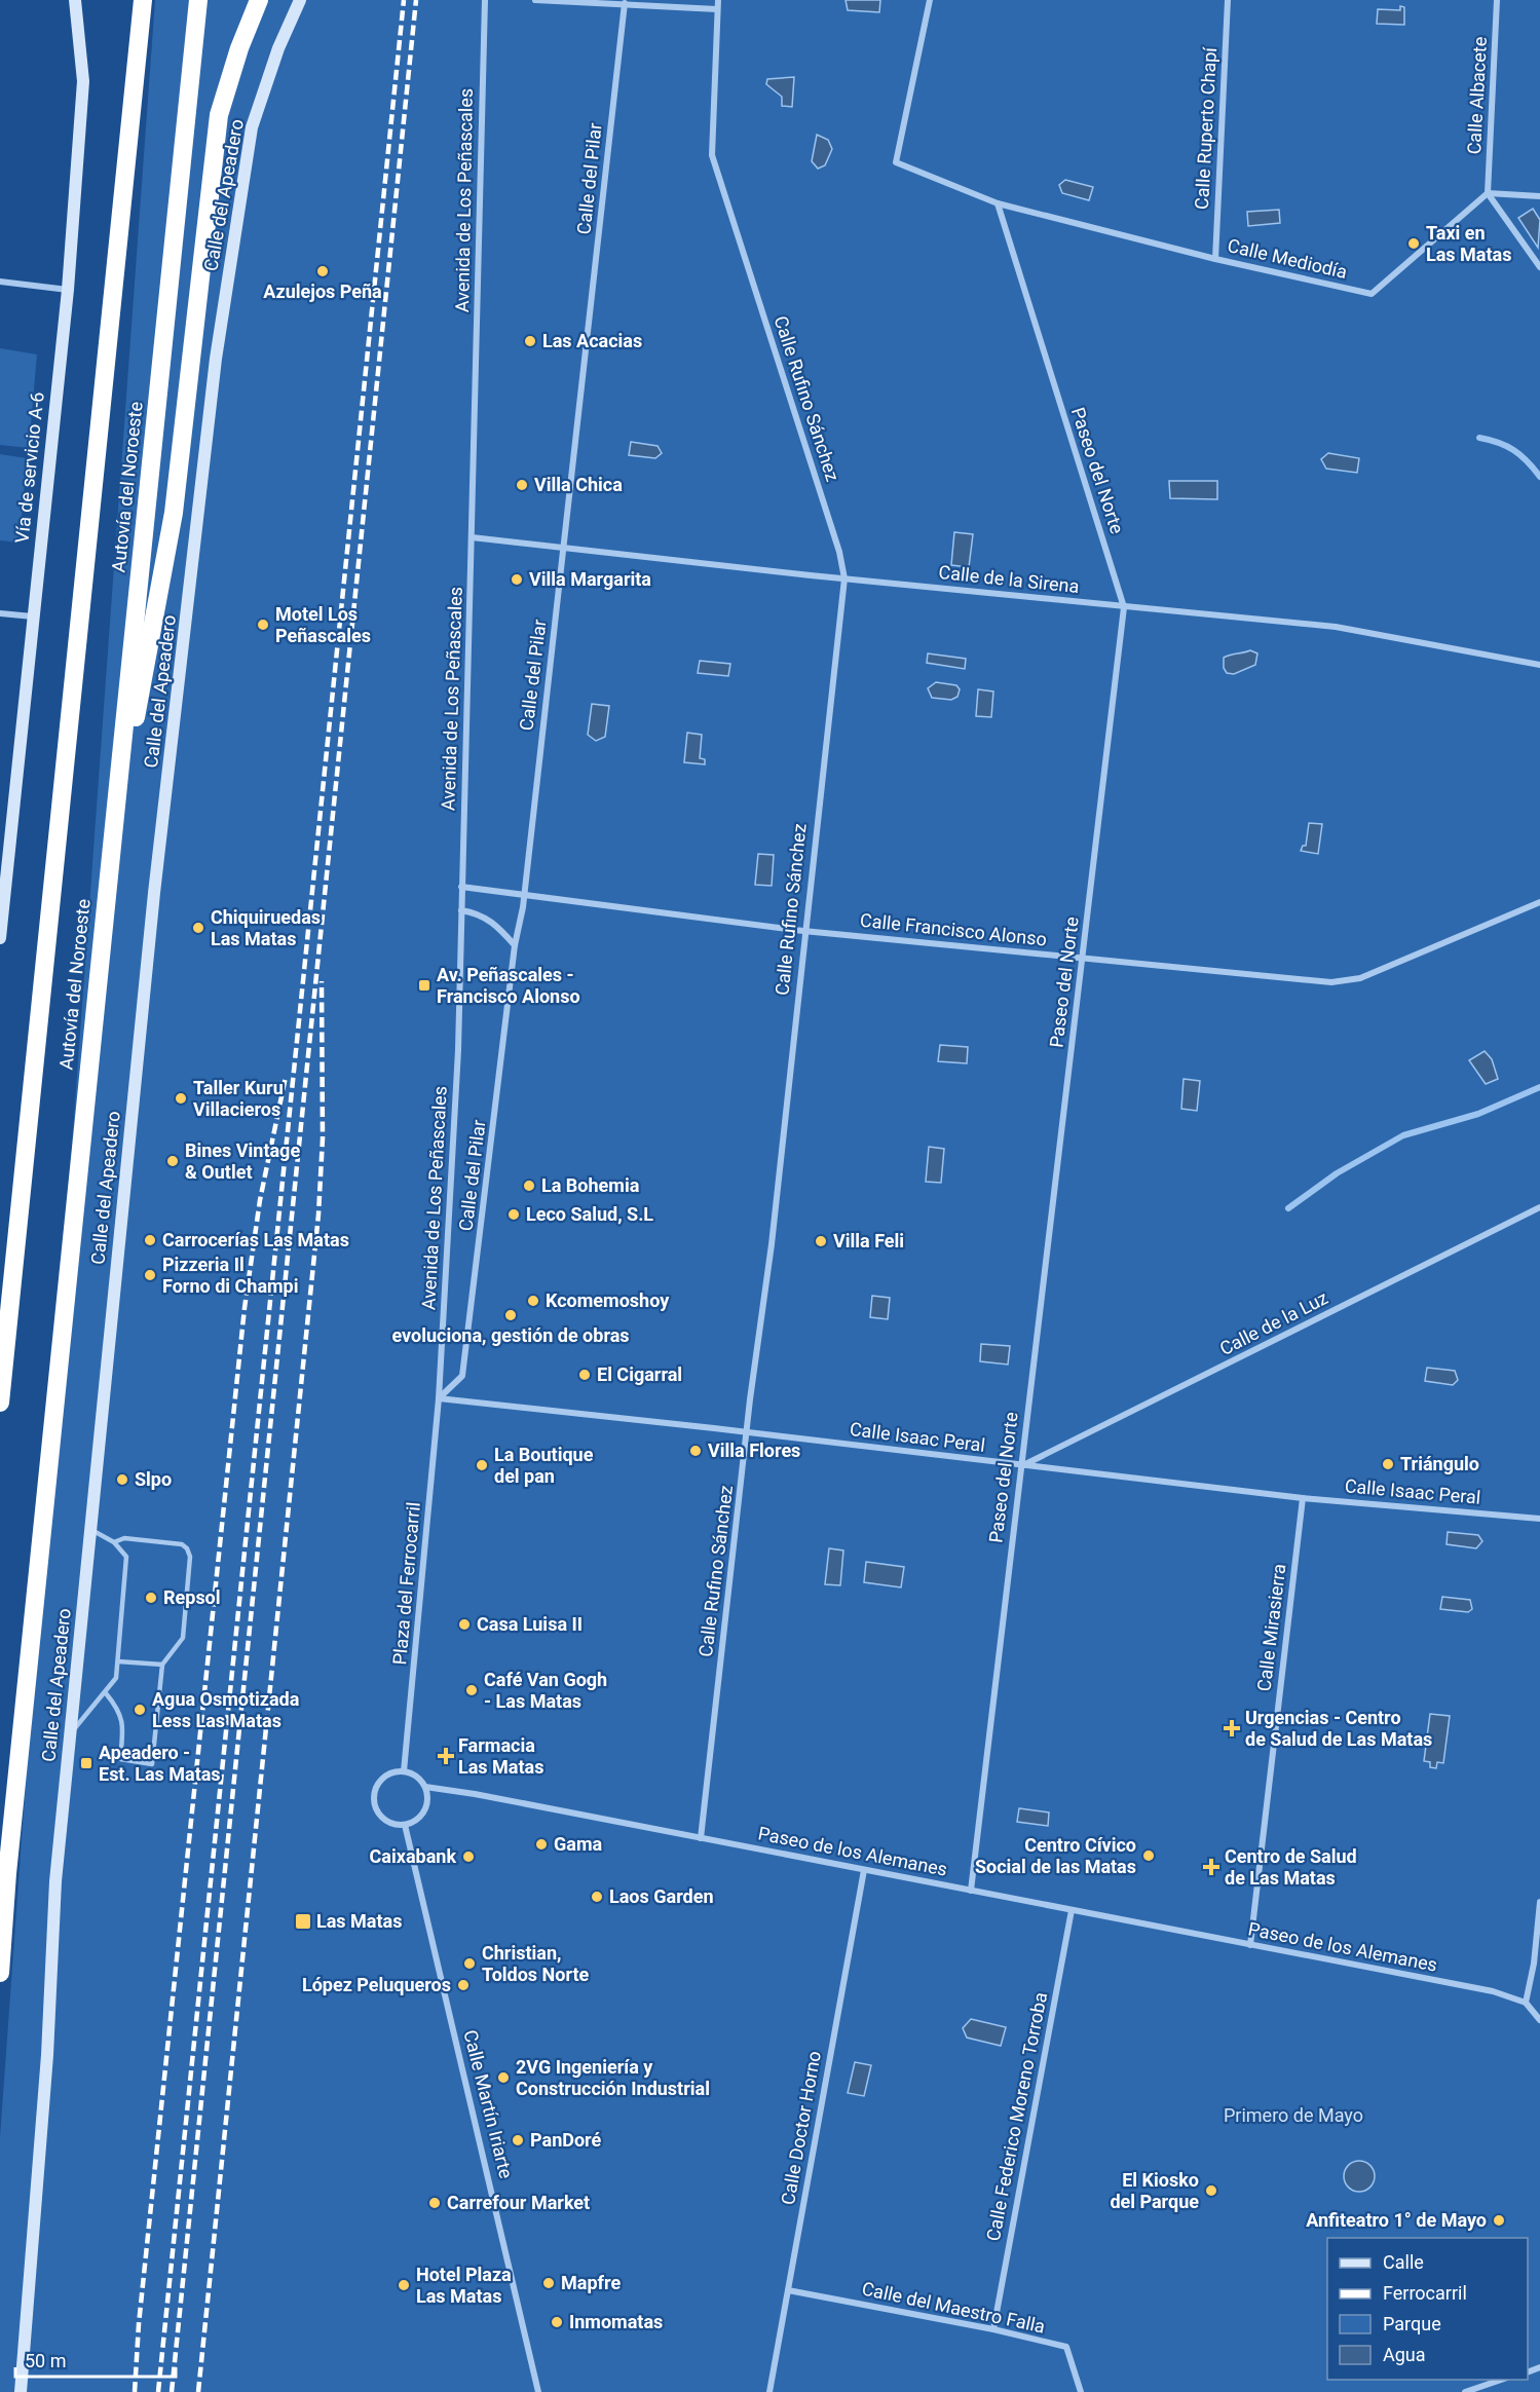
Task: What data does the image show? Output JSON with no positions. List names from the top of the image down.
{
  "streets": {
    "highway": ["Autovía del Noroeste"],
    "street": [
      "Calle Albacete",
      "Calle Ruperto Chapí",
      "Calle del Pilar",
      "Calle del Apeadero",
      "Avenida de Los Peñascales",
      "Calle Mediodía",
      "Calle Rufino Sánchez",
      "Vía de servicio A-6",
      "Paseo del Norte",
      "Calle de la Sirena",
      "Calle Francisco Alonso",
      "Calle de la Luz",
      "Calle Isaac Peral",
      "Plaza del Ferrocarril",
      "Calle Mirasierra",
      "Paseo de los Alemanes",
      "Calle Martín Iriarte",
      "Calle Federico Moreno Torroba",
      "Calle Doctor Horno",
      "Calle del Maestro Falla"
    ]
  },
  "crossings": [
    ["Calle Albacete", "Calle Mediodía"],
    ["Calle Ruperto Chapí", "Calle Mediodía"],
    ["Calle del Pilar", "Avenida de Los Peñascales"],
    ["Calle del Pilar", "Calle de la Sirena"],
    ["Calle del Pilar", "Calle Francisco Alonso"],
    ["Calle del Pilar", "Calle Isaac Peral"],
    ["Calle del Pilar", "Plaza del Ferrocarril"],
    ["Avenida de Los Peñascales", "Calle de la Sirena"],
    ["Avenida de Los Peñascales", "Calle Francisco Alonso"],
    ["Avenida de Los Peñascales", "Calle Isaac Peral"],
    ["Avenida de Los Peñascales", "Plaza del Ferrocarril"],
    ["Calle Mediodía", "Paseo del Norte"],
    ["Calle Rufino Sánchez", "Calle de la Sirena"],
    ["Calle Rufino Sánchez", "Calle Francisco Alonso"],
    ["Calle Rufino Sánchez", "Calle Isaac Peral"],
    ["Calle Rufino Sánchez", "Paseo de los Alemanes"],
    ["Paseo del Norte", "Calle de la Sirena"],
    ["Paseo del Norte", "Calle Francisco Alonso"],
    ["Paseo del Norte", "Calle de la Luz"],
    ["Paseo del Norte", "Calle Isaac Peral"],
    ["Paseo del Norte", "Paseo de los Alemanes"],
    ["Calle de la Luz", "Calle Isaac Peral"],
    ["Calle Isaac Peral", "Plaza del Ferrocarril"],
    ["Calle Isaac Peral", "Calle Mirasierra"],
    ["Plaza del Ferrocarril", "Paseo de los Alemanes"],
    ["Plaza del Ferrocarril", "Calle Martín Iriarte"],
    ["Calle Mirasierra", "Paseo de los Alemanes"],
    ["Paseo de los Alemanes", "Calle Martín Iriarte"],
    ["Paseo de los Alemanes", "Calle Federico Moreno Torroba"],
    ["Paseo de los Alemanes", "Calle Doctor Horno"],
    ["Calle Federico Moreno Torroba", "Calle del Maestro Falla"],
    ["Calle Doctor Horno", "Calle del Maestro Falla"]
  ],
  "parks": ["Primero de Mayo"],
  "places": {
    "other": [
      "Taxi en Las Matas",
      "Azulejos Peña",
      "Las Acacias",
      "Villa Chica",
      "Villa Margarita",
      "Motel Los Peñascales",
      "Chiquiruedas Las Matas",
      "Taller Kuru Villacieros",
      "Bines Vintage & Outlet",
      "La Bohemia",
      "Leco Salud, S.L",
      "Carrocerías Las Matas",
      "Villa Feli",
      "Pizzeria Il Forno di Champi",
      "Kcomemoshoy",
      "evoluciona, gestión de obras",
      "El Cigarral",
      "Villa Flores",
      "Triángulo",
      "La Boutique del pan",
      "Slpo",
      "Repsol",
      "Casa Luisa II",
      "Café Van Gogh - Las Matas",
      "Agua Osmotizada Less Las Matas",
      "Gama",
      "Centro Cívico Social de las Matas",
      "Caixabank",
      "Laos Garden",
      "Christian, Toldos Norte",
      "López Peluqueros",
      "2VG Ingeniería y Construcción Industrial",
      "PanDoré",
      "El Kiosko del Parque",
      "Carrefour Market",
      "Anfiteatro 1° de Mayo",
      "Mapfre",
      "Hotel Plaza Las Matas",
      "Inmomatas"
    ],
    "transit": ["Av. Peñascales - Francisco Alonso", "Apeadero - Est. Las Matas", "Las Matas"],
    "health": ["Urgencias - Centro de Salud de Las Matas", "Farmacia Las Matas", "Centro de Salud de Las Matas"]
  },
  "legend": [
    "Calle",
    "Ferrocarril",
    "Parque",
    "Agua"
  ],
  "scale_bar": "50 m"
}
